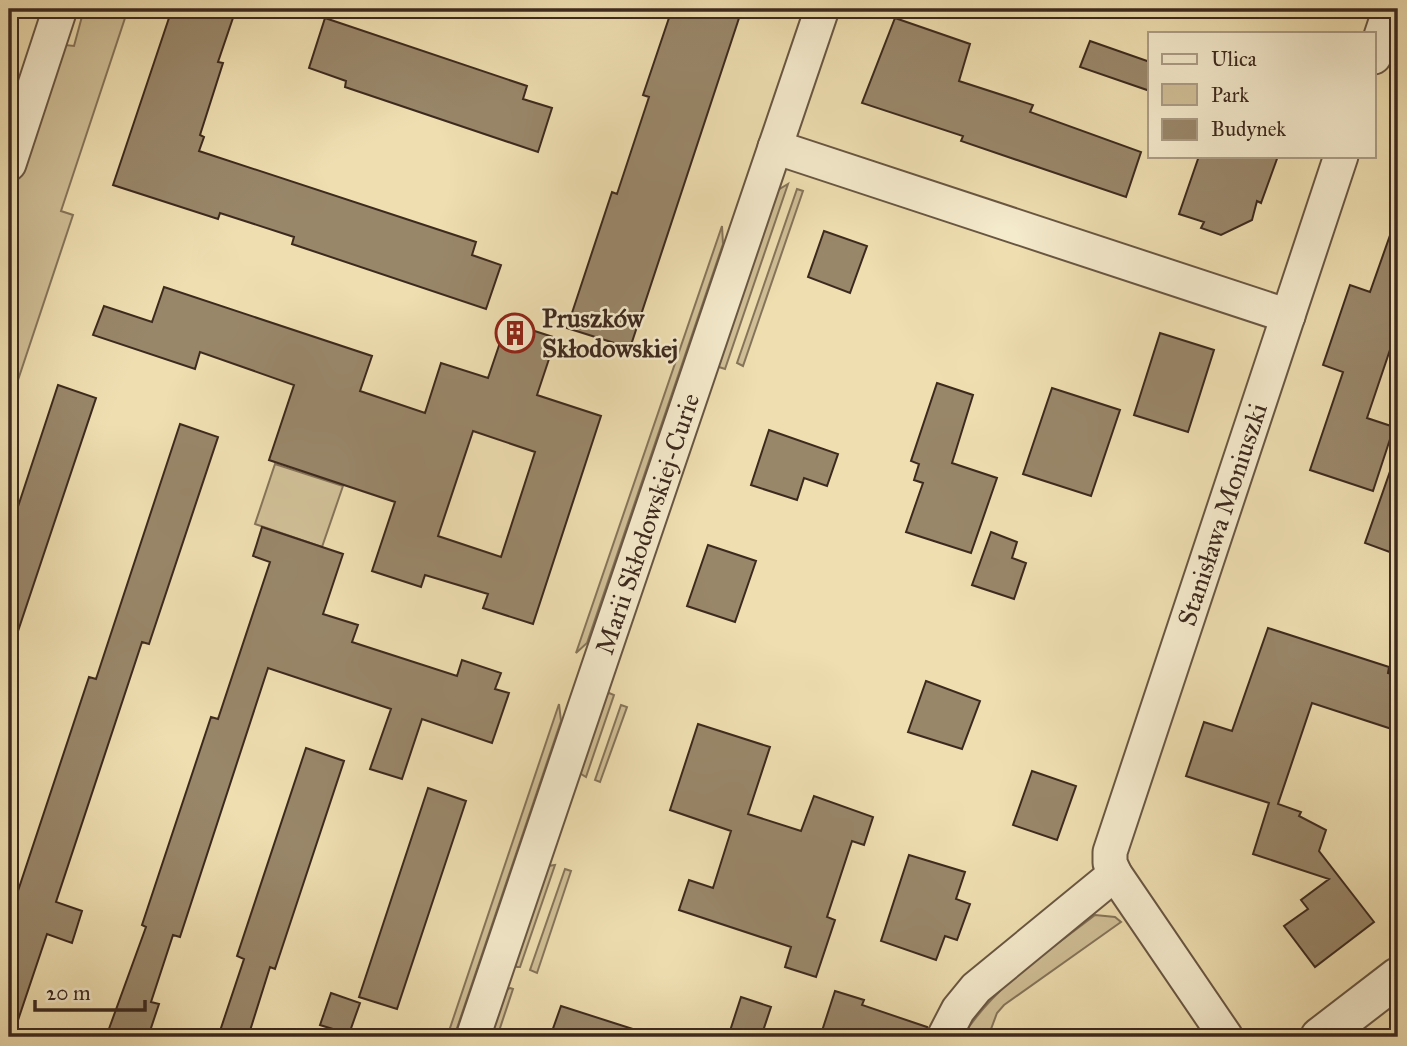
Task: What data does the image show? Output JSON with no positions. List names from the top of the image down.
{
  "streets": {
    "street": ["Stanisława Moniuszki", "Marii Skłodowskiej-Curie"]
  },
  "places": {
    "building": ["Pruszków Skłodowskiej"]
  },
  "legend": ["Ulica", "Park", "Budynek"],
  "scale_bar": "20 m"
}
